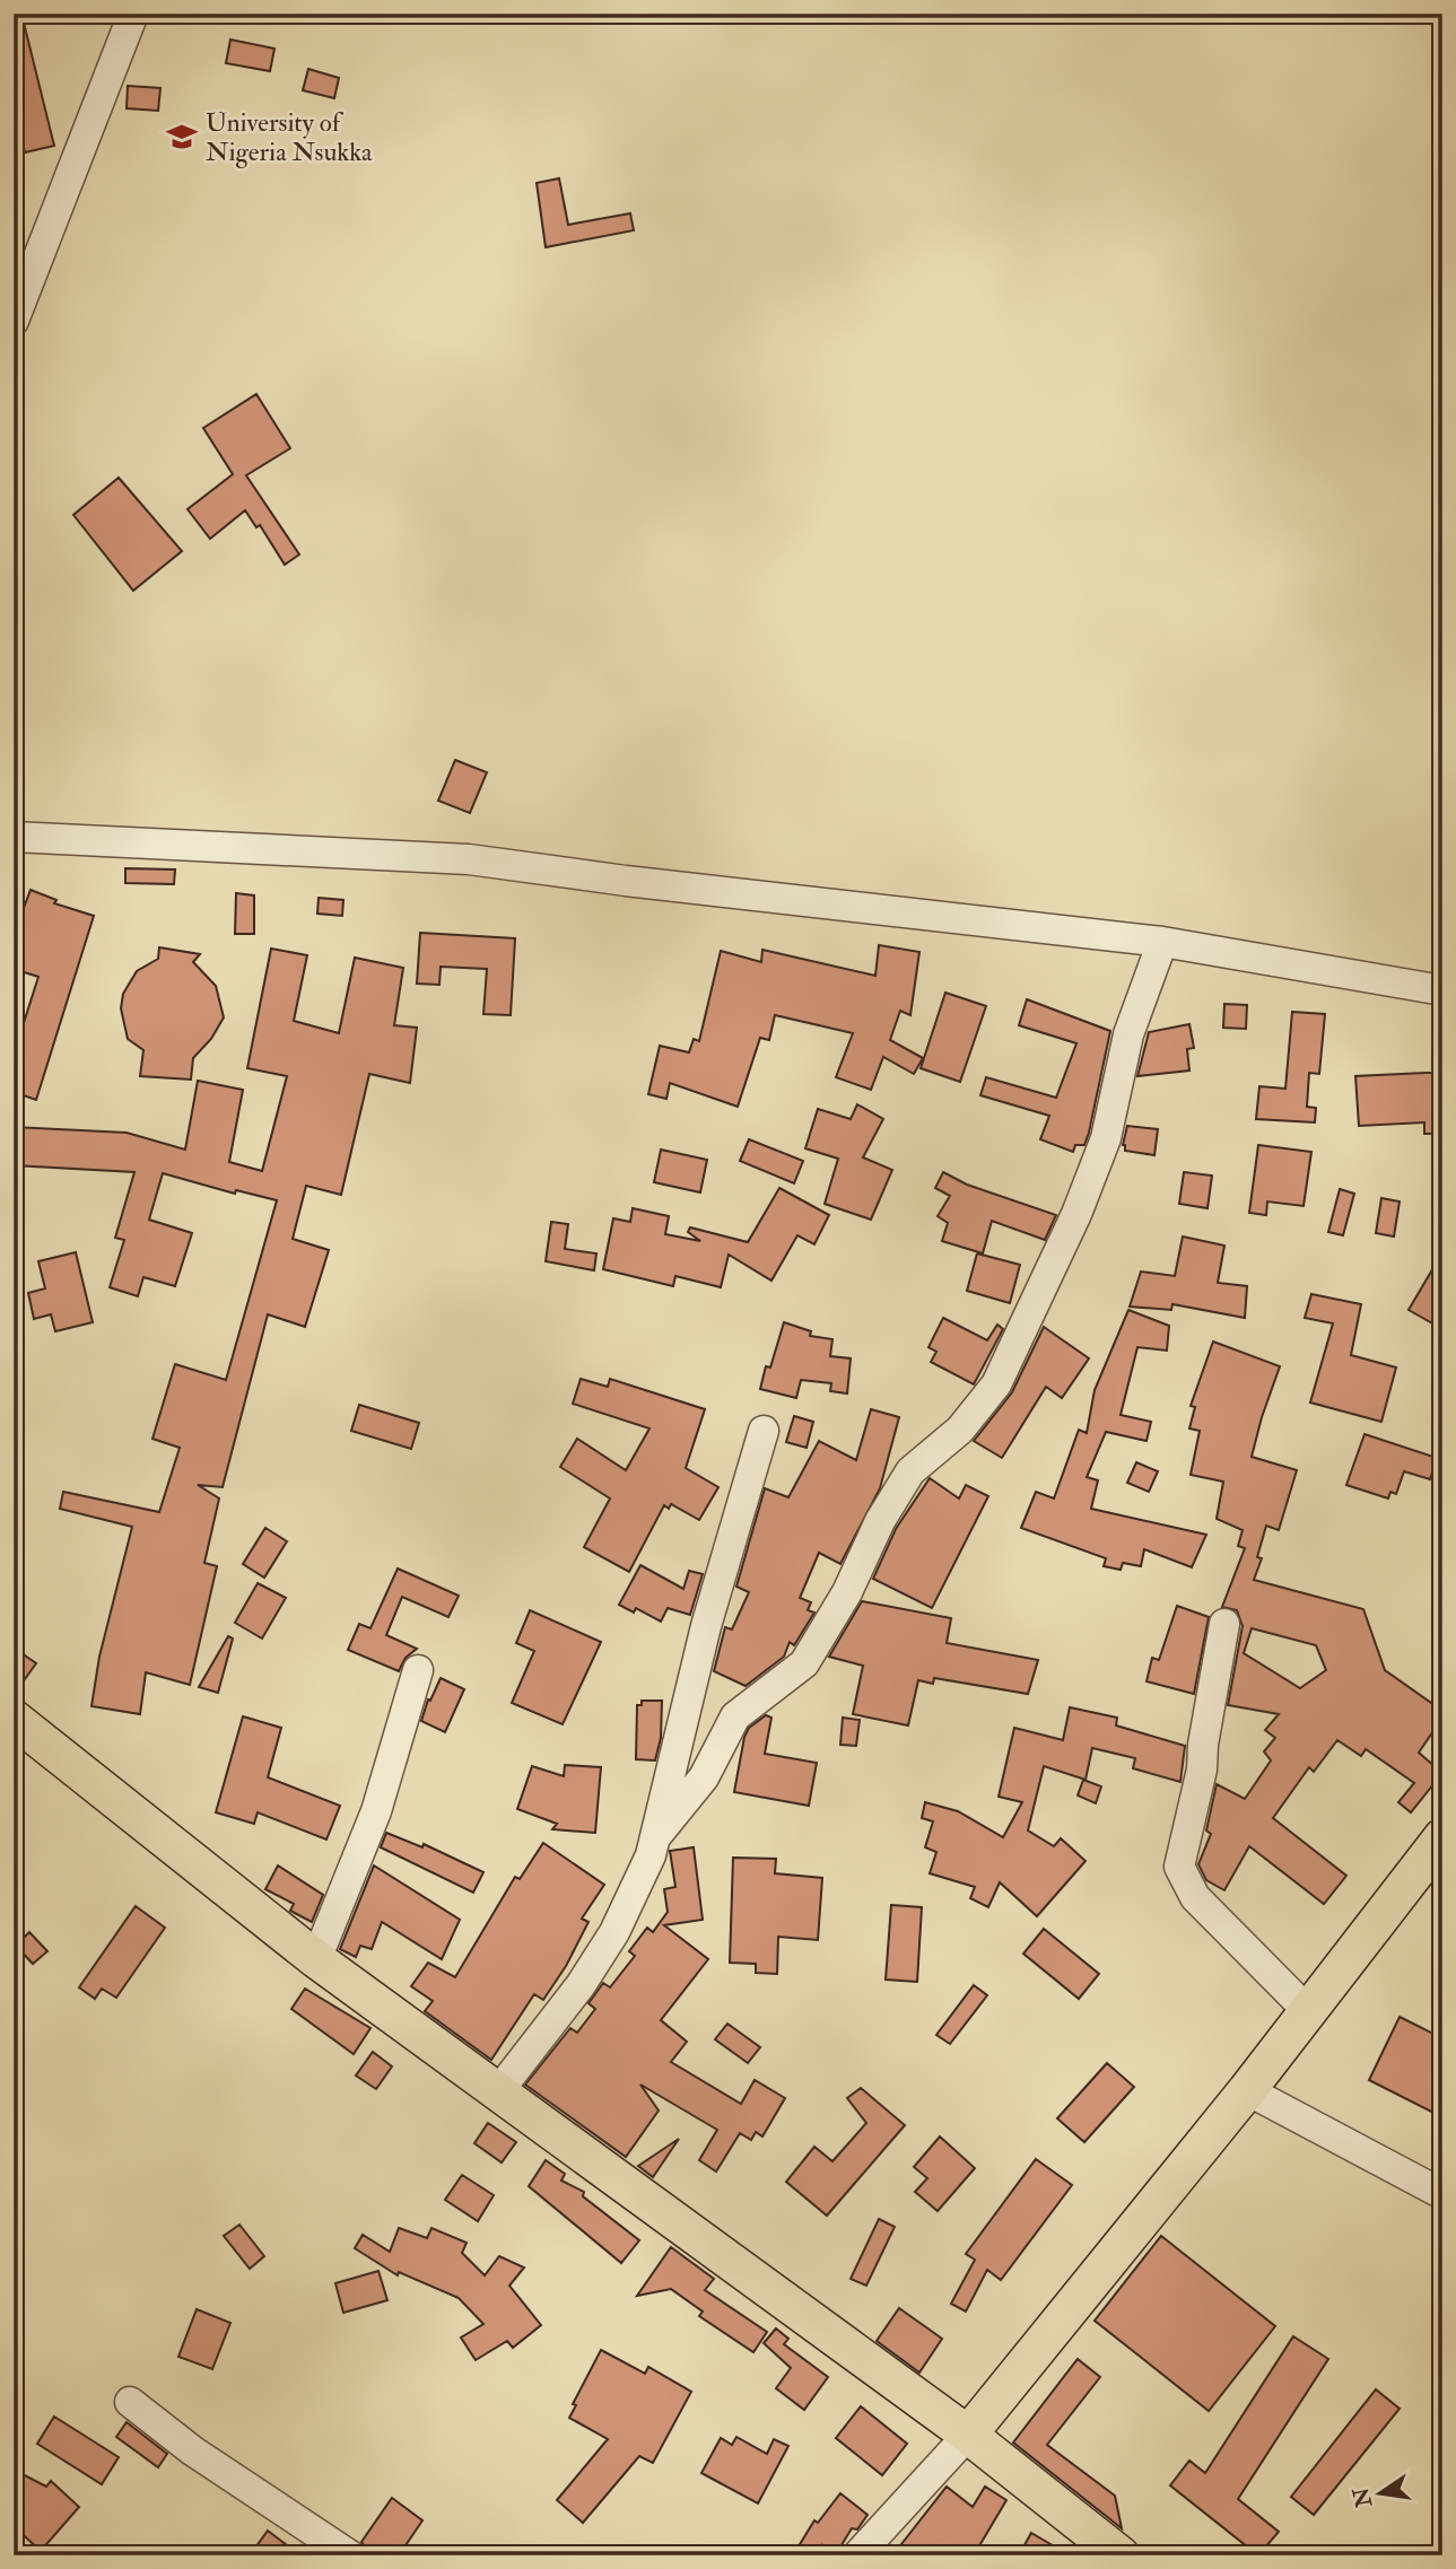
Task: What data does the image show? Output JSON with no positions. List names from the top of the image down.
{
  "places": {
    "school or university": ["University of Nigeria Nsukka"]
  },
  "north": "left"
}
